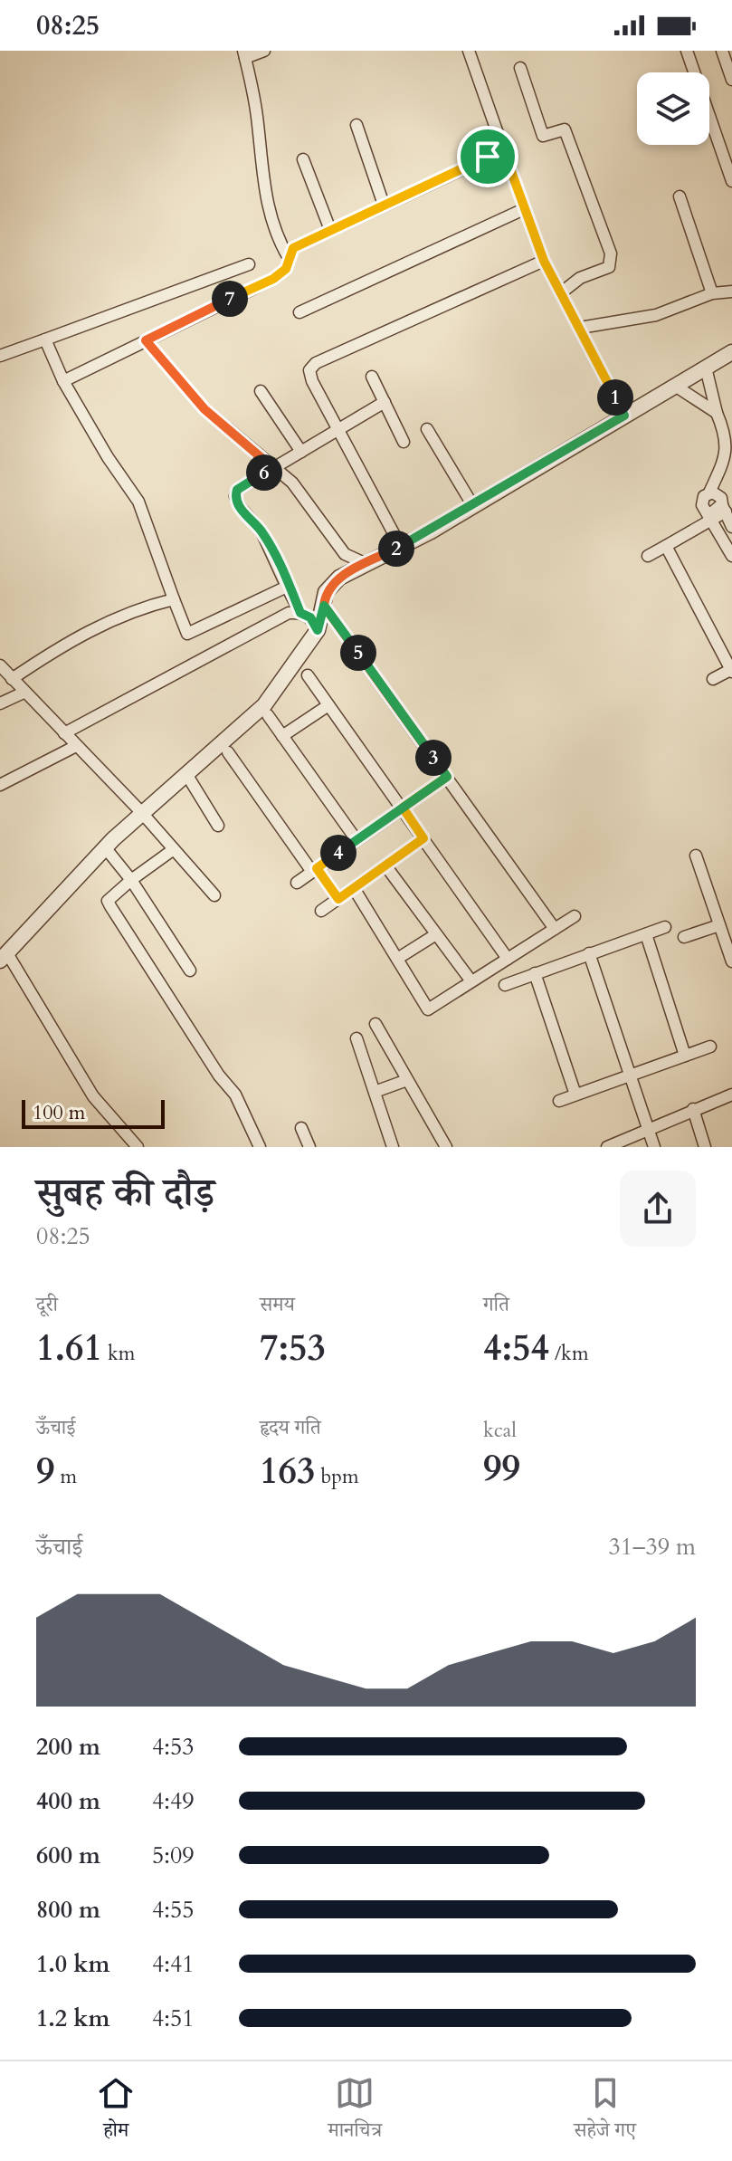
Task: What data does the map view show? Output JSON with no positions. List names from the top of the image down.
{
  "scale_bar": "100 m",
  "page": {
    "status": "08:25",
    "pins": [
      "7",
      "1",
      "6",
      "2",
      "5",
      "3",
      "4"
    ],
    "scale": "100 m",
    "heading": ["सुबह की दौड़", "08:25"],
    "stats": [
      ["दूरी", "1.61 km"],
      ["समय", "7:53"],
      ["गति", "4:54 /km"],
      ["ऊँचाई", "9 m"],
      ["हृदय गति", "163 bpm"],
      ["kcal", "99"]
    ],
    "chart": ["ऊँचाई", "31–39 m"],
    "list": [
      {
        "name": "200 m",
        "note": "4:53"
      },
      {
        "name": "400 m",
        "note": "4:49"
      },
      {
        "name": "600 m",
        "note": "5:09"
      },
      {
        "name": "800 m",
        "note": "4:55"
      },
      {
        "name": "1.0 km",
        "note": "4:41"
      },
      {
        "name": "1.2 km",
        "note": "4:51"
      }
    ],
    "tabs": ["होम", "मानचित्र", "सहेजे गए"]
  }
}
